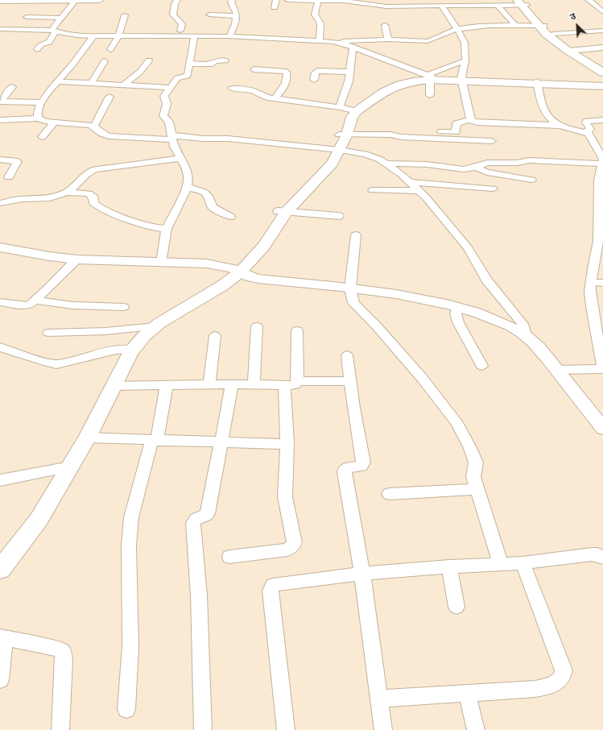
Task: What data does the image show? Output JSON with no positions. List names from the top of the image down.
{
  "north": "top left"
}
